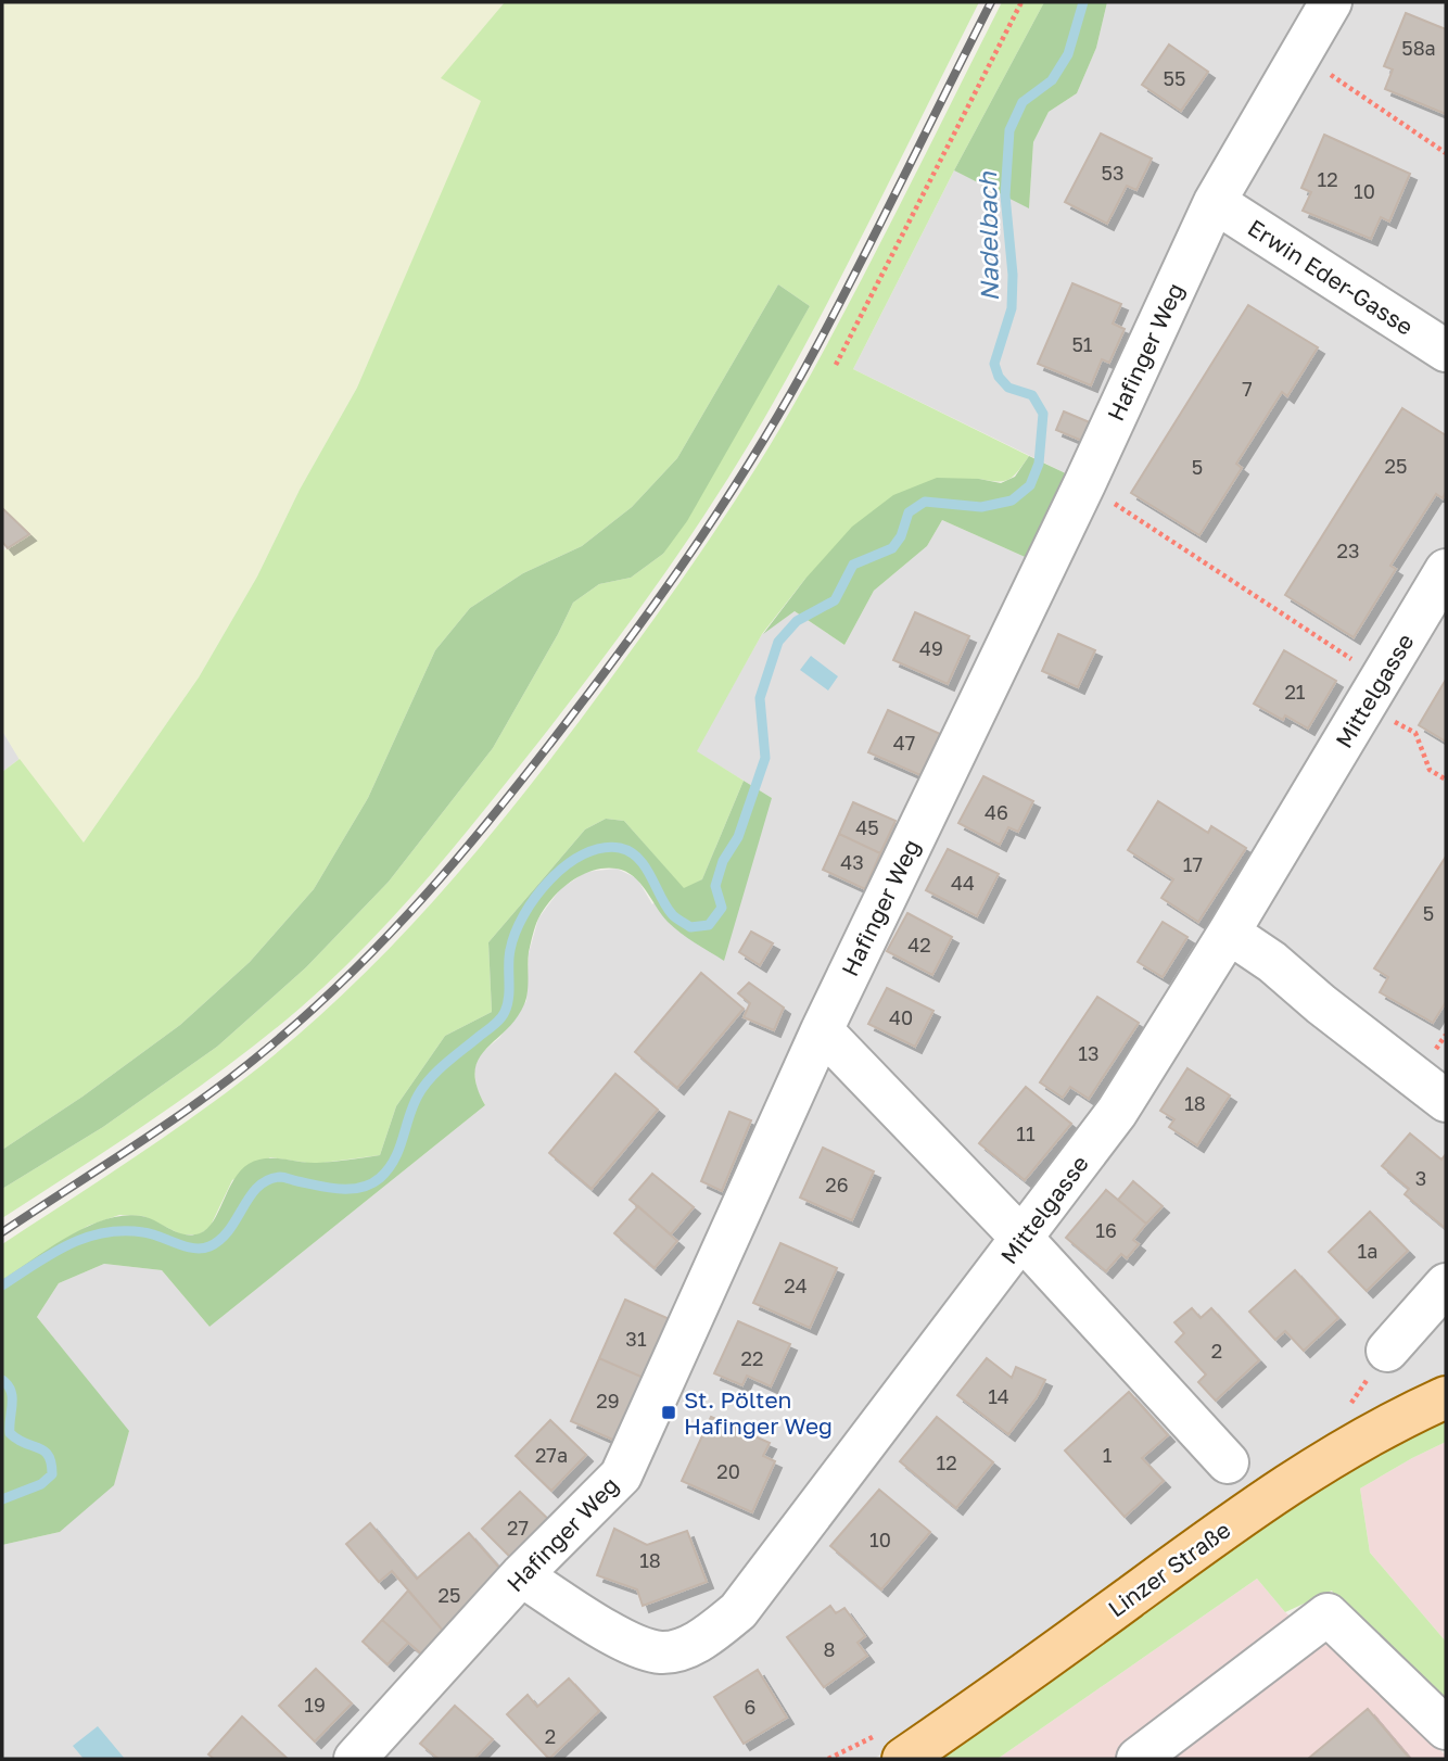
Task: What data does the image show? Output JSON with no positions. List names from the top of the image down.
{
  "streets": {
    "main road": ["Linzer Straße"],
    "street": ["Erwin Eder-Gasse", "Hafinger Weg", "Mittelgasse"]
  },
  "crossings": [
    ["Erwin Eder-Gasse", "Hafinger Weg"],
    ["Hafinger Weg", "Mittelgasse"]
  ],
  "water": ["Nadelbach"],
  "places": {
    "transit": ["St. Pölten Hafinger Weg"]
  },
  "house_numbers": [
    "58a",
    "55",
    "53",
    "12",
    "10",
    "51",
    "7",
    "25",
    "5",
    "23",
    "49",
    "21",
    "47",
    "46",
    "45",
    "43",
    "17",
    "44",
    "5",
    "42",
    "40",
    "13",
    "18",
    "11",
    "3",
    "26",
    "16",
    "1a",
    "24",
    "31",
    "2",
    "22",
    "14",
    "29",
    "27a",
    "1",
    "12",
    "20",
    "27",
    "10",
    "18",
    "25",
    "8",
    "19",
    "6",
    "2"
  ]
}
